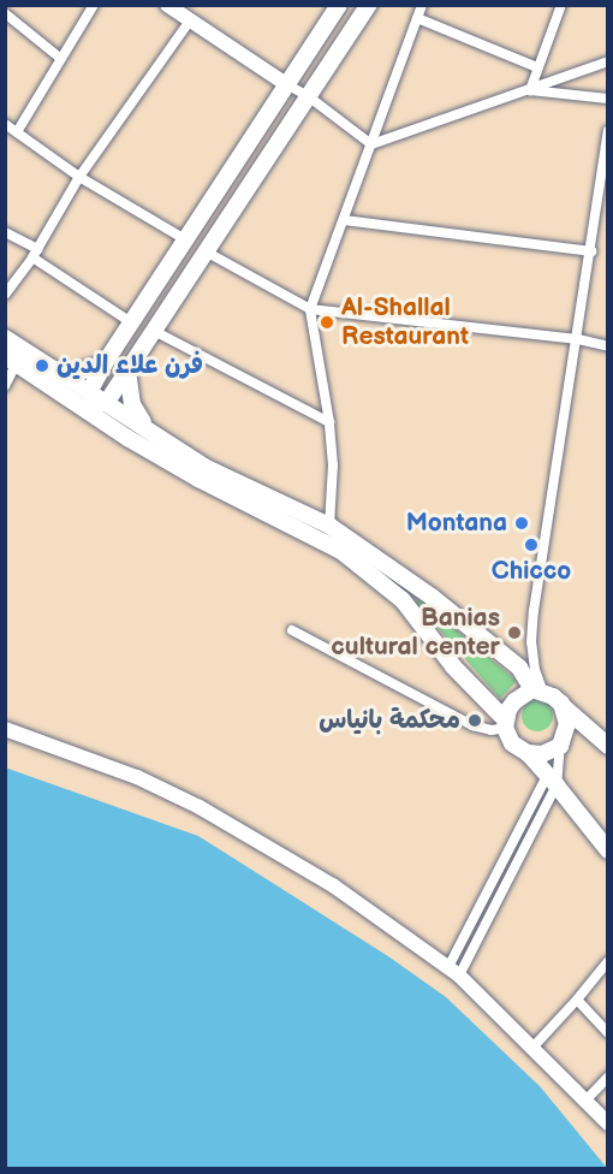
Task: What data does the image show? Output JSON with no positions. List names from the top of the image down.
{
  "places": [
    "Al-Shallal Restaurant",
    "فرن علاء الدين",
    "Montana",
    "Chicco",
    "Banias cultural center",
    "محكمة بانياس"
  ]
}
